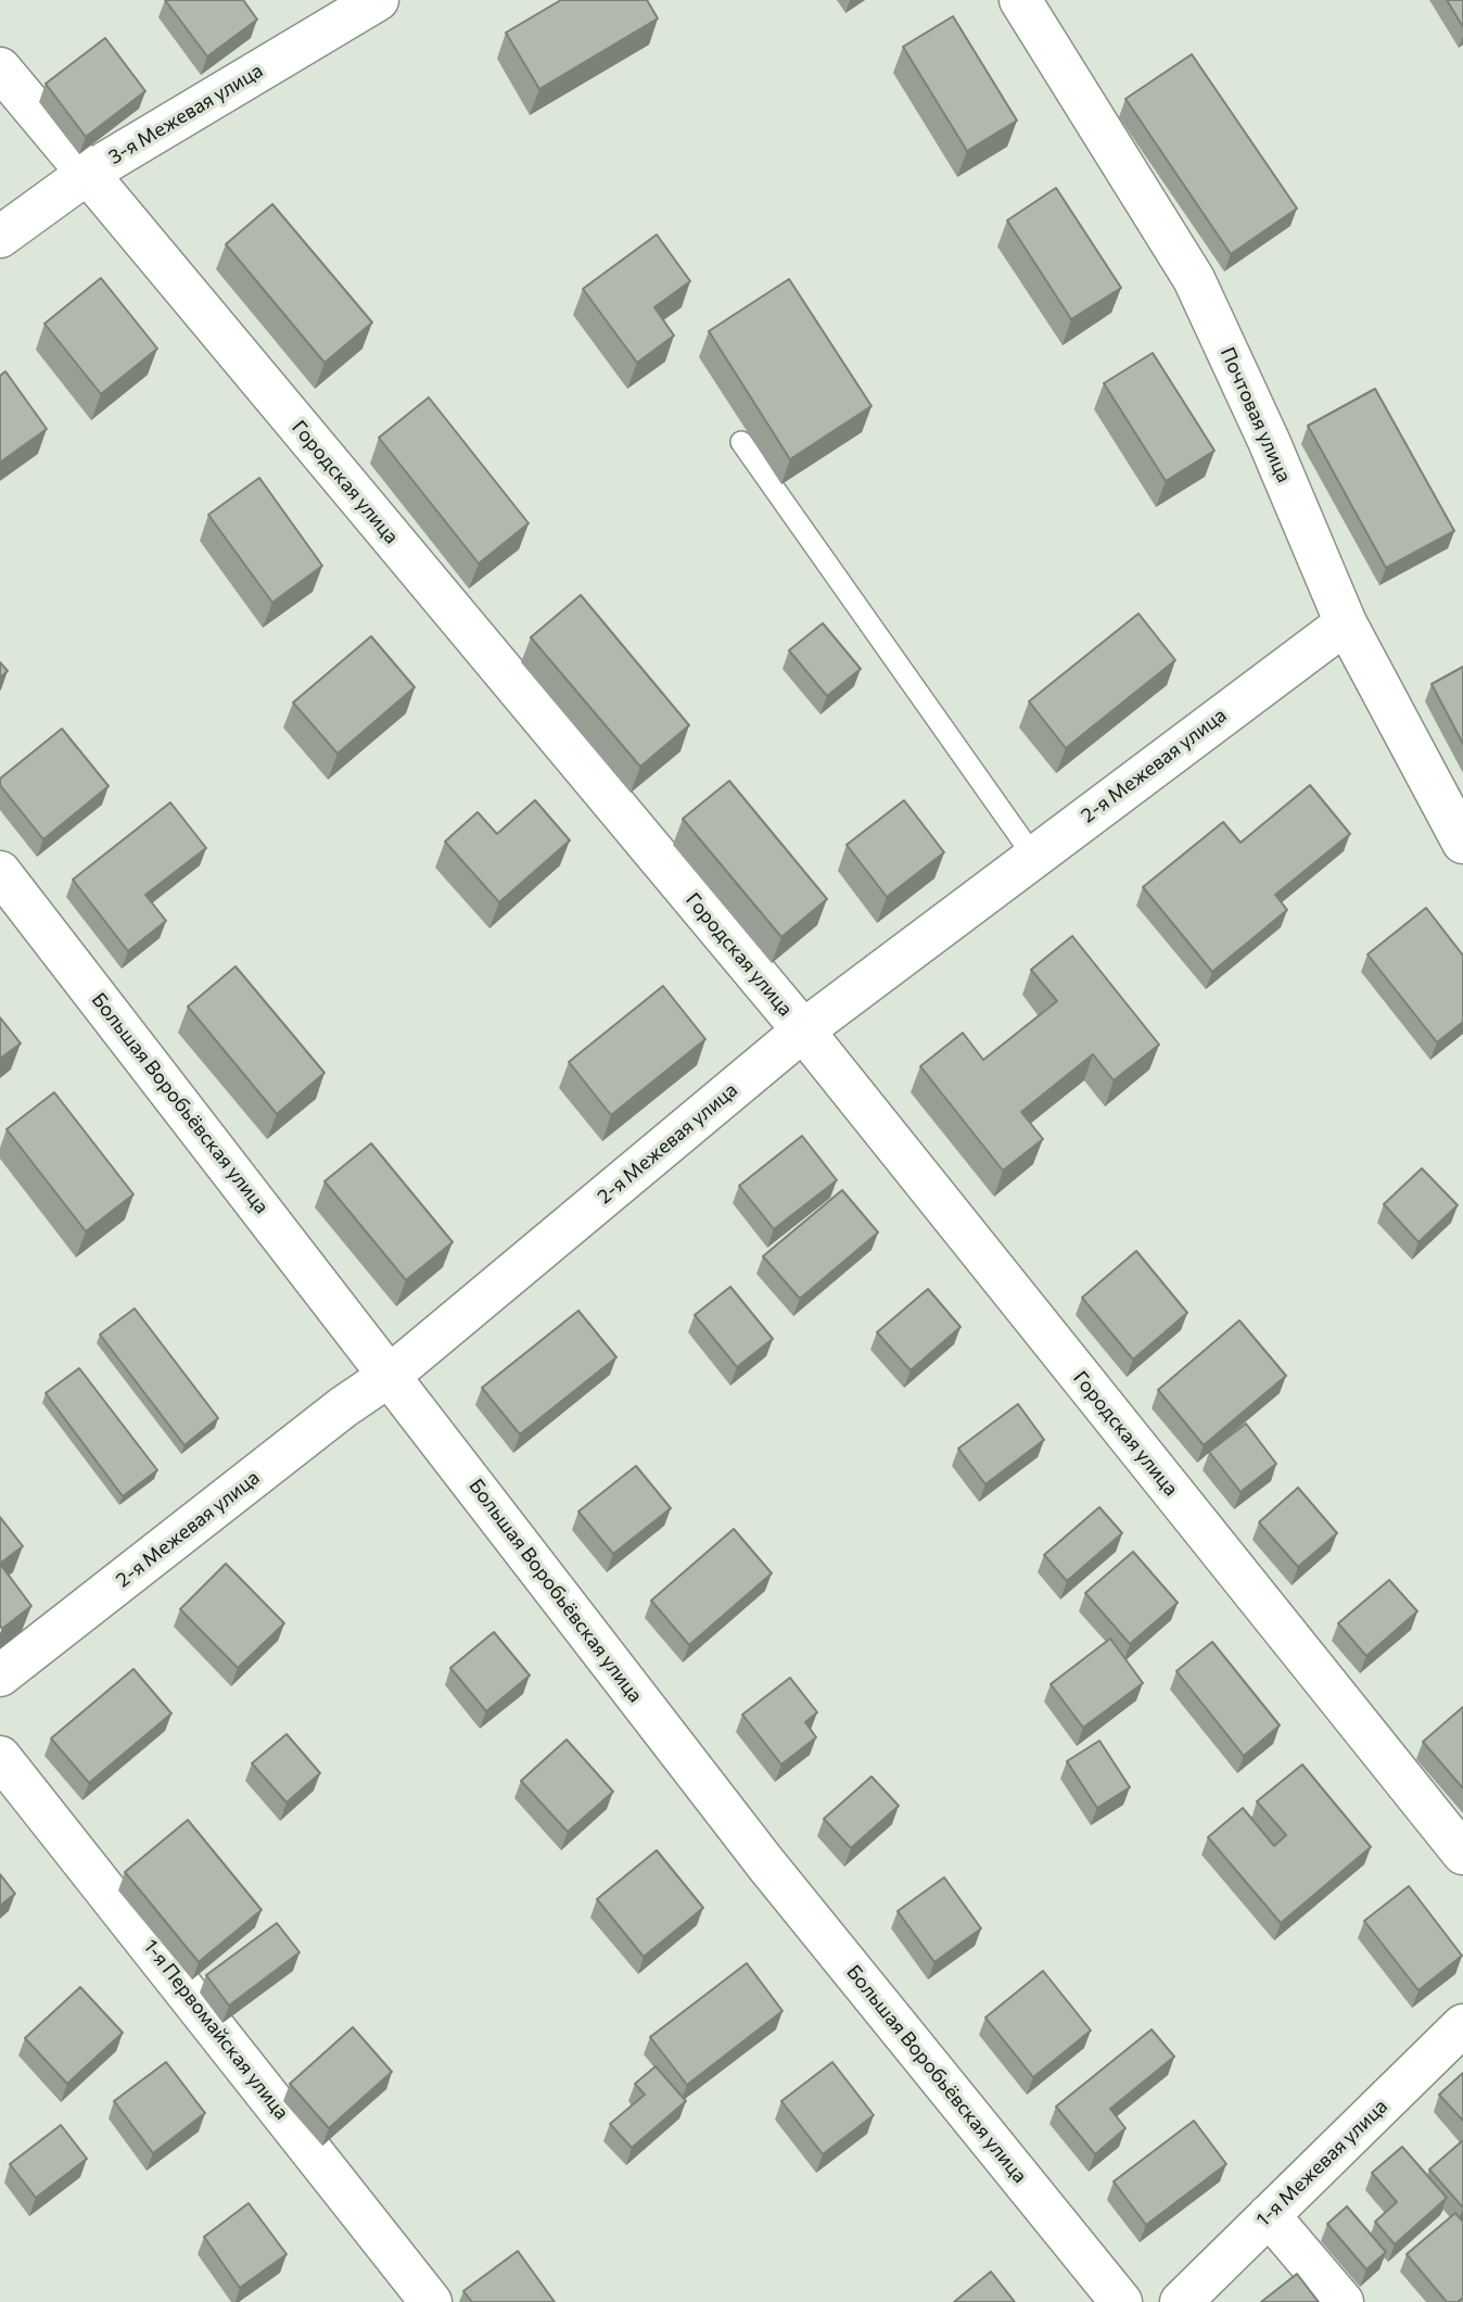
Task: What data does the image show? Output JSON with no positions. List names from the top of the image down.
{
  "streets": {
    "street": [
      "3-я Межевая улица",
      "Почтовая улица",
      "Городская улица",
      "2-я Межевая улица",
      "Большая Воробьёвская улица",
      "1-я Первомайская улица",
      "1-я Межевая улица"
    ]
  },
  "crossings": [
    ["3-я Межевая улица", "Городская улица"],
    ["Почтовая улица", "2-я Межевая улица"],
    ["Городская улица", "2-я Межевая улица"],
    ["2-я Межевая улица", "Большая Воробьёвская улица"]
  ]
}
